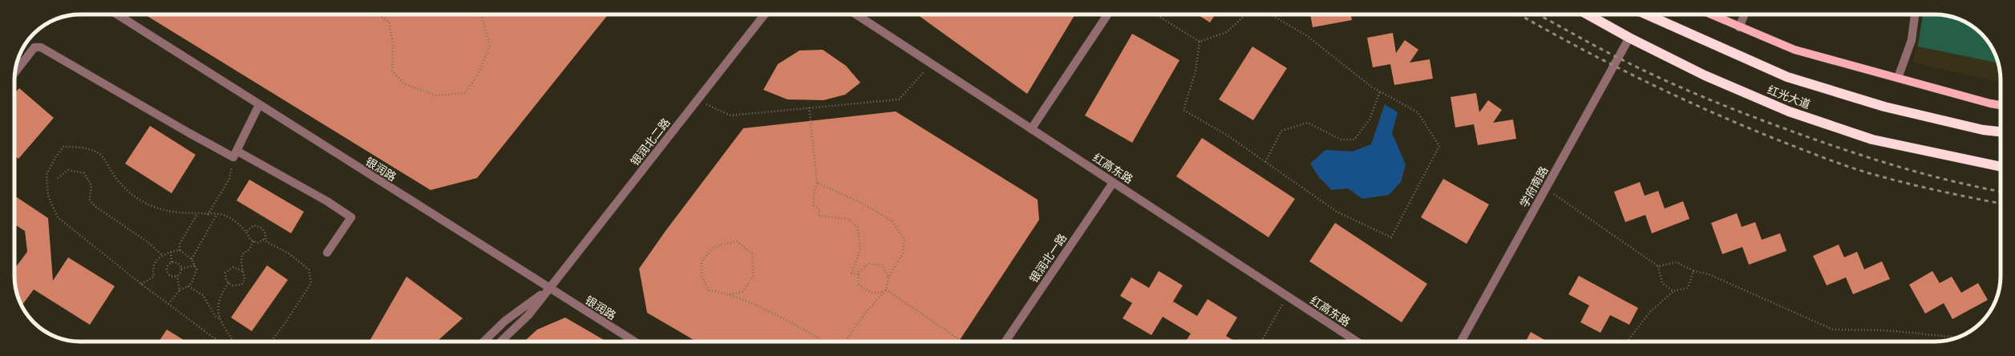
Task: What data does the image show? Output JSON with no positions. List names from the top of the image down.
{
  "streets": {
    "highway": ["红光大道"],
    "street": [
      "银润北二路",
      "红高东路",
      "银润路",
      "学府南路",
      "银润北一路"
    ]
  },
  "crossings": [
    ["红光大道", "学府南路"],
    ["银润北二路", "银润路"],
    ["红高东路", "银润北一路"]
  ]
}
